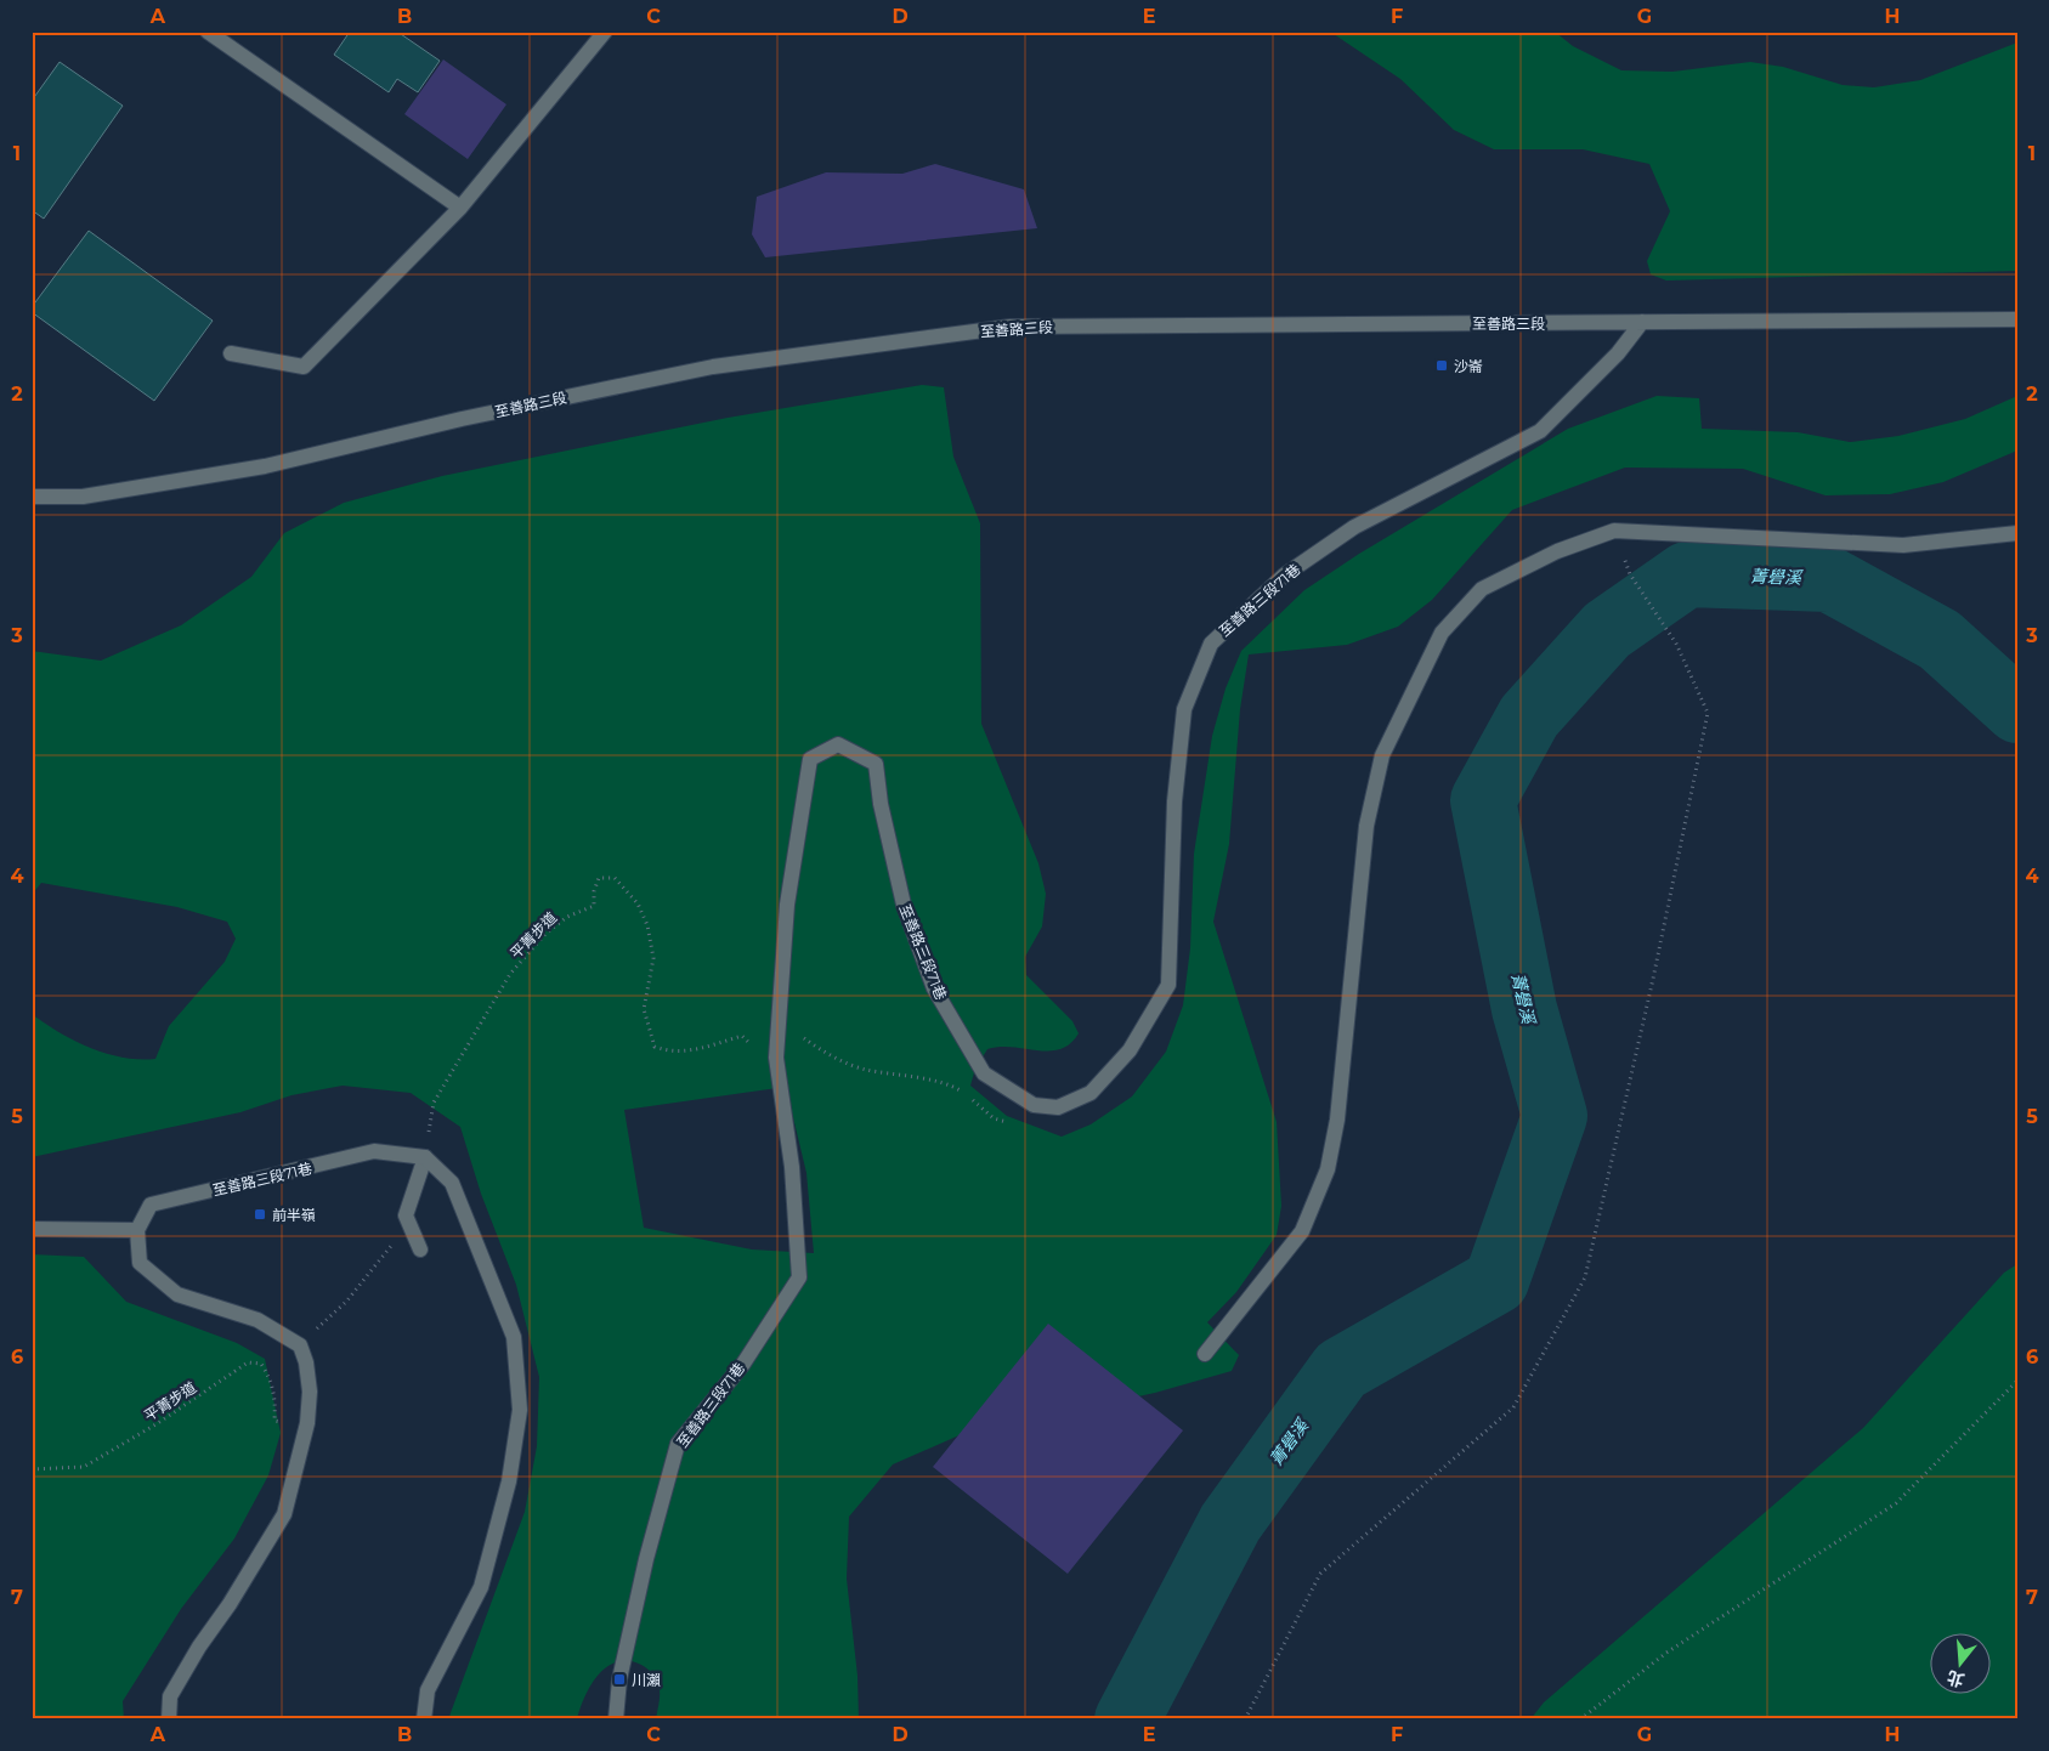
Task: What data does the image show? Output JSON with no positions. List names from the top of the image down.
{
  "streets": {
    "street": ["至善路三段", "至善路三段71巷"],
    "path": ["平菁步道"]
  },
  "crossings": [
    ["至善路三段", "至善路三段71巷"],
    ["至善路三段71巷", "平菁步道"]
  ],
  "water": ["菁礐溪"],
  "places": {
    "transit": ["沙崙", "前半嶺", "川瀨"]
  },
  "north": "bottom",
  "grid": {
    "columns": [
      "A",
      "B",
      "C",
      "D",
      "E",
      "F",
      "G",
      "H"
    ],
    "rows": [
      "1",
      "2",
      "3",
      "4",
      "5",
      "6",
      "7"
    ]
  }
}
